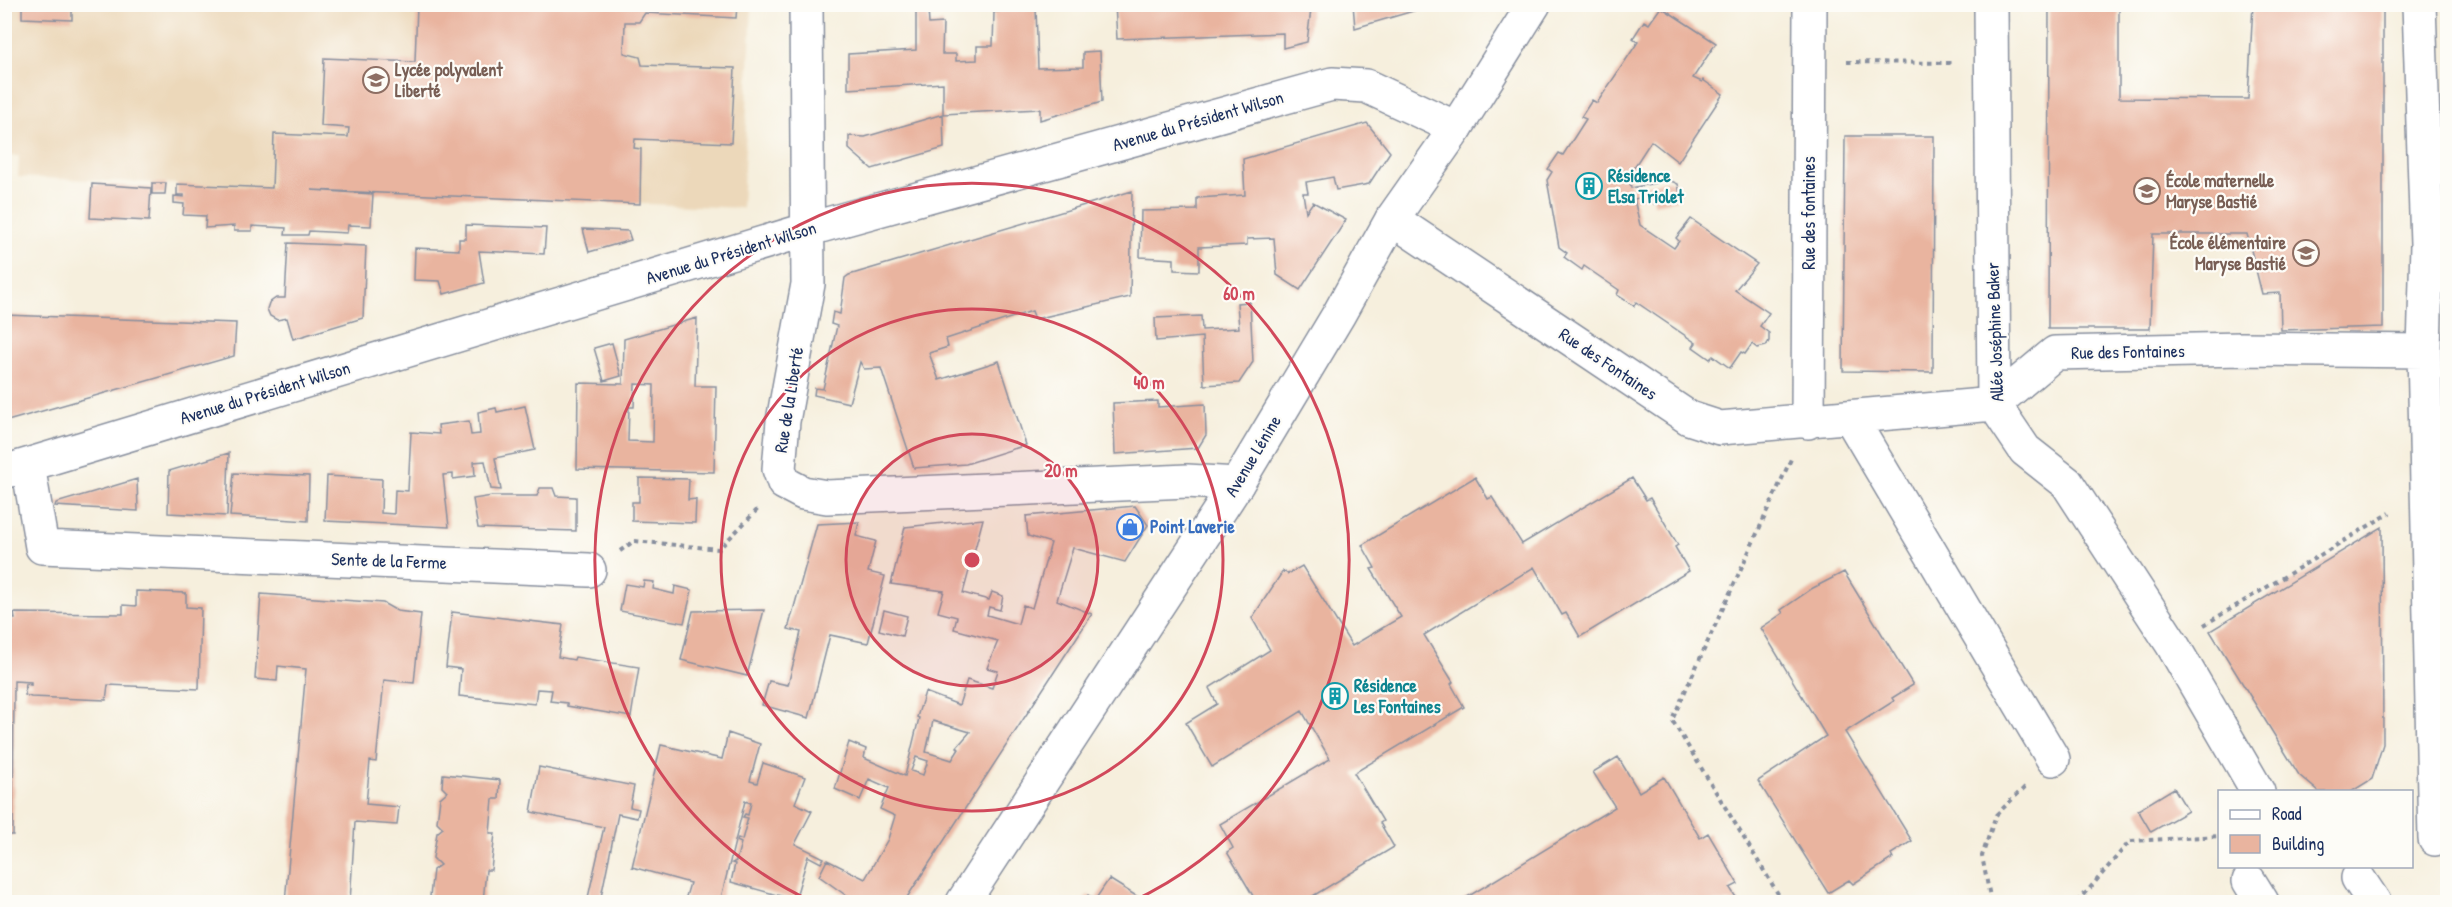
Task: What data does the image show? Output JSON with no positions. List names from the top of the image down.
{
  "streets": {
    "street": [
      "Avenue du Président Wilson",
      "Rue des fontaines",
      "Allée Joséphine Baker",
      "Rue des Fontaines",
      "Rue de la Liberté",
      "Avenue Lénine",
      "Sente de la Ferme"
    ]
  },
  "crossings": [
    ["Avenue du Président Wilson", "Rue de la Liberté"],
    ["Avenue du Président Wilson", "Avenue Lénine"],
    ["Avenue du Président Wilson", "Sente de la Ferme"],
    ["Rue des fontaines", "Rue des Fontaines"],
    ["Allée Joséphine Baker", "Rue des Fontaines"],
    ["Rue des Fontaines", "Avenue Lénine"]
  ],
  "places": {
    "school or university": ["Lycée polyvalent Liberté", "École maternelle Maryse Bastié", "École élémentaire Maryse Bastié"],
    "building": ["Résidence Elsa Triolet", "Résidence Les Fontaines"],
    "shop": ["Point Laverie"]
  },
  "legend": ["Road", "Building"],
  "rings": ["60 m", "40 m", "20 m"]
}
